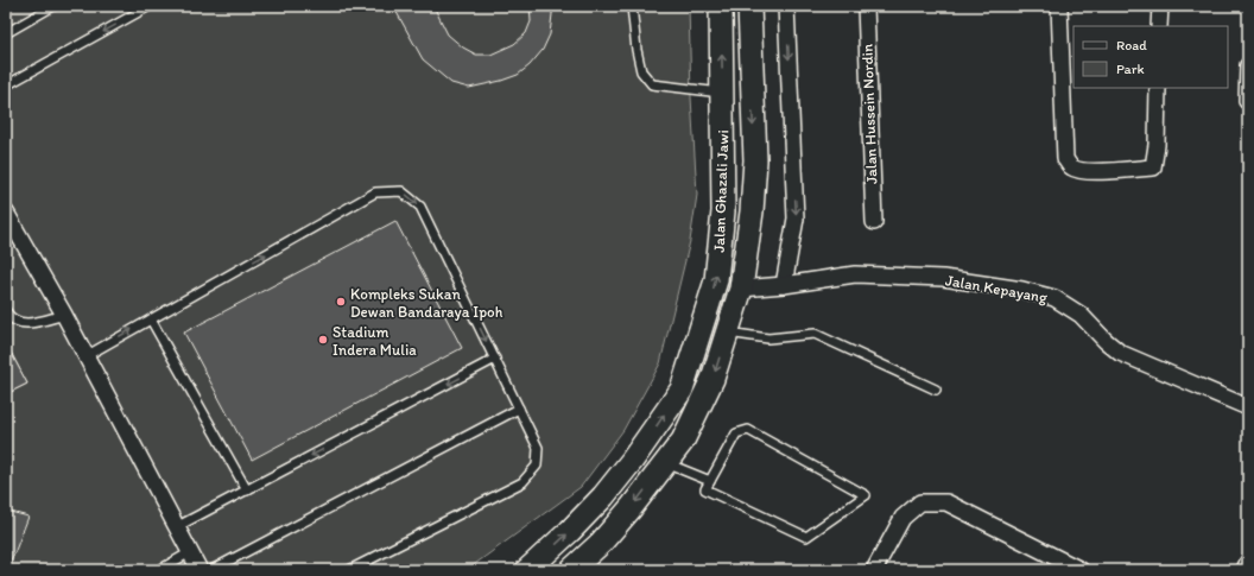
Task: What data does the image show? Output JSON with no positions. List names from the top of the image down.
{
  "streets": {
    "main road": ["Jalan Ghazali Jawi"],
    "street": ["Jalan Hussein Nordin", "Jalan Kepayang"]
  },
  "crossings": [
    ["Jalan Ghazali Jawi", "Jalan Kepayang"]
  ],
  "places": ["Kompleks Sukan Dewan Bandaraya Ipoh", "Stadium Indera Mulia"],
  "legend": ["Road", "Park"]
}
